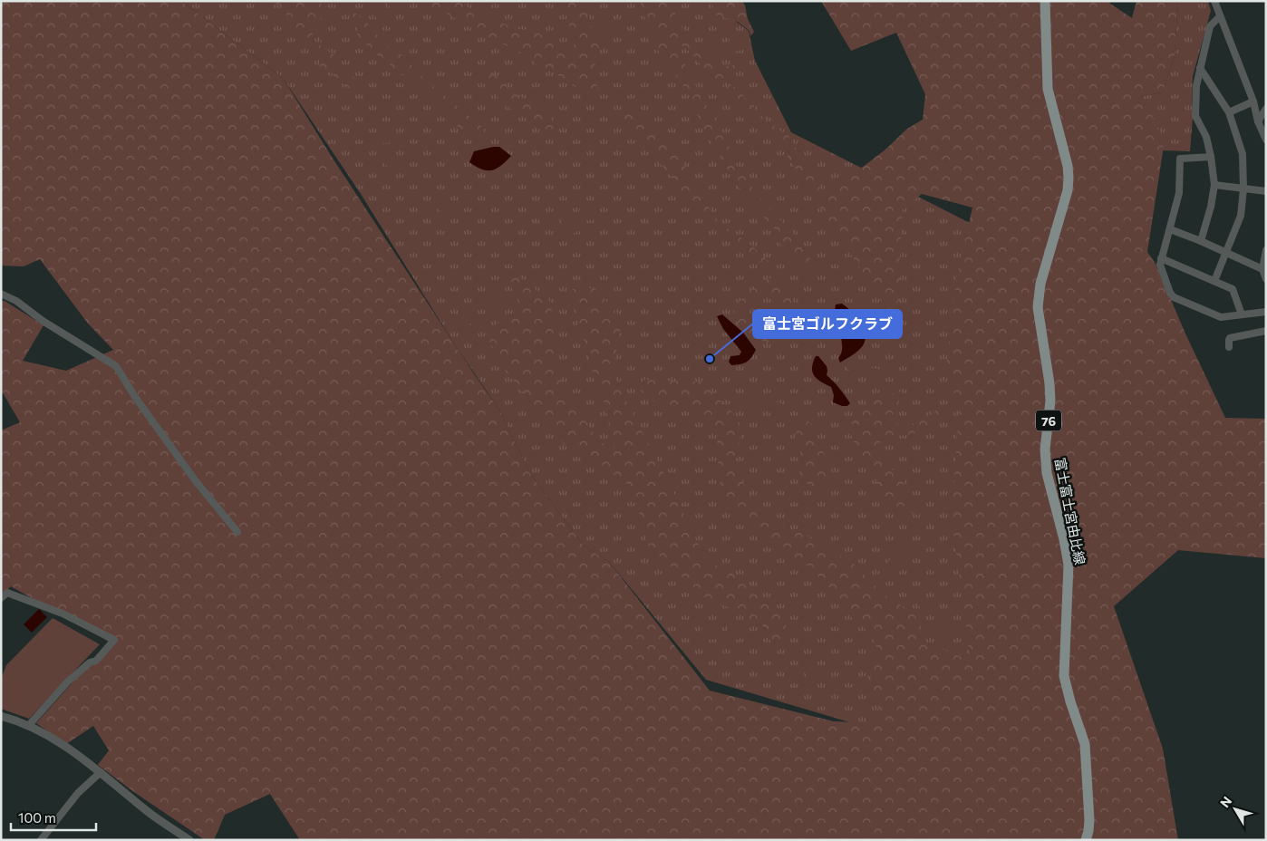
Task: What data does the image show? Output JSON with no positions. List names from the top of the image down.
{
  "streets": {
    "main road": ["76", "富士富士宮由比線"]
  },
  "places": ["富士宮ゴルフクラブ"],
  "scale_bar": "100 m",
  "north": "top left"
}
